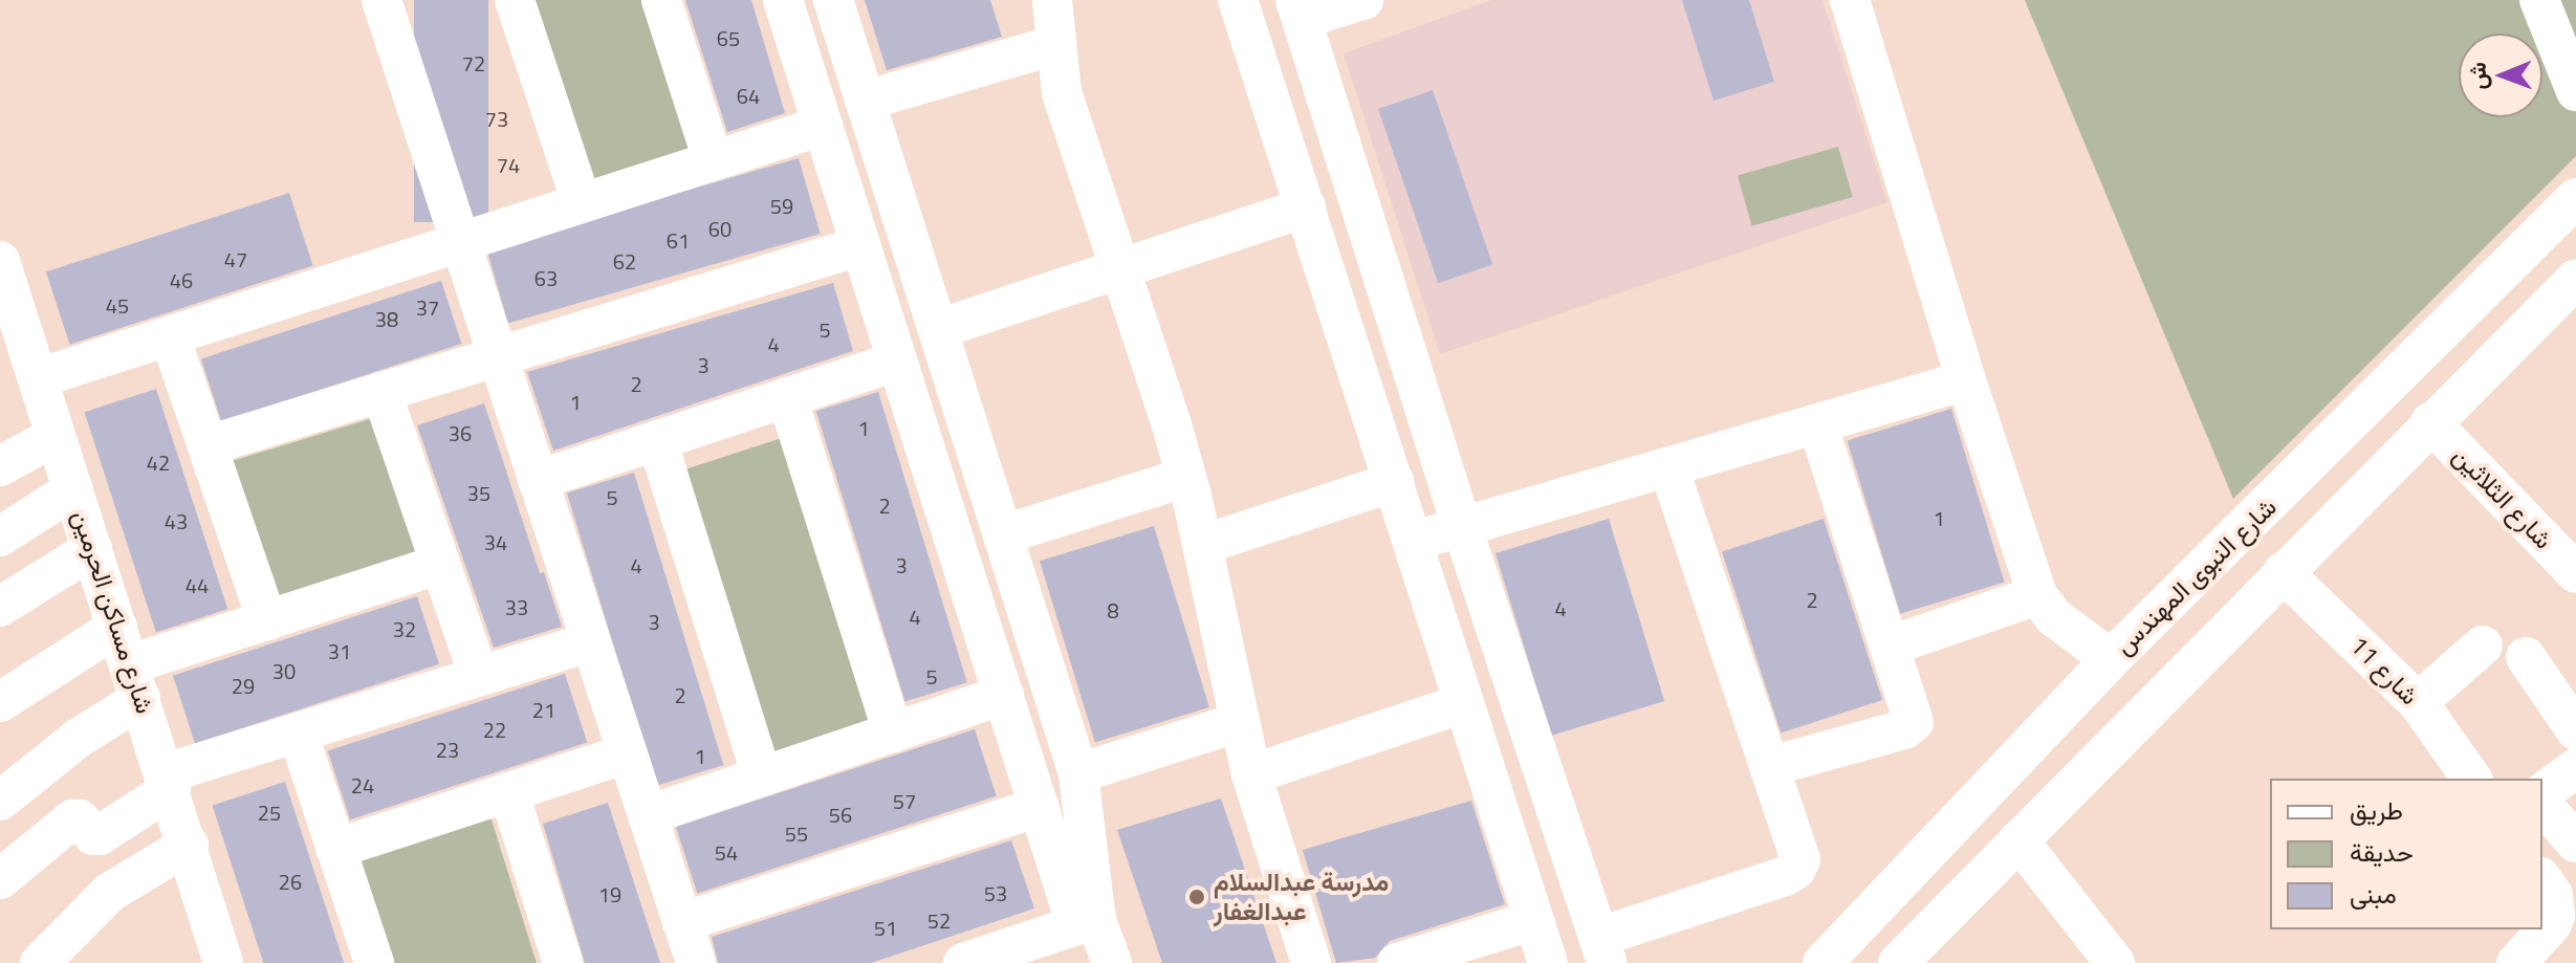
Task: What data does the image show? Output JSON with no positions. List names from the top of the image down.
{
  "streets": {
    "street": [
      "شارع الثلاثين",
      "شارع النبوى المهندس",
      "شارع مساكن الحرمين",
      "شارع 11"
    ]
  },
  "crossings": [
    ["شارع الثلاثين", "شارع النبوى المهندس"]
  ],
  "places": ["مدرسة عبدالسلام عبدالغفار"],
  "house_numbers": [
    "65",
    "72",
    "64",
    "73",
    "74",
    "59",
    "60",
    "61",
    "47",
    "62",
    "63",
    "46",
    "45",
    "37",
    "38",
    "5",
    "4",
    "3",
    "2",
    "1",
    "1",
    "36",
    "42",
    "35",
    "5",
    "2",
    "1",
    "43",
    "34",
    "4",
    "3",
    "44",
    "2",
    "33",
    "4",
    "8",
    "4",
    "3",
    "32",
    "31",
    "30",
    "5",
    "29",
    "2",
    "21",
    "22",
    "23",
    "1",
    "24",
    "57",
    "25",
    "56",
    "55",
    "54",
    "26",
    "53",
    "19",
    "52",
    "51"
  ],
  "legend": ["طريق", "حديقة", "مبنى"],
  "north": "left"
}
